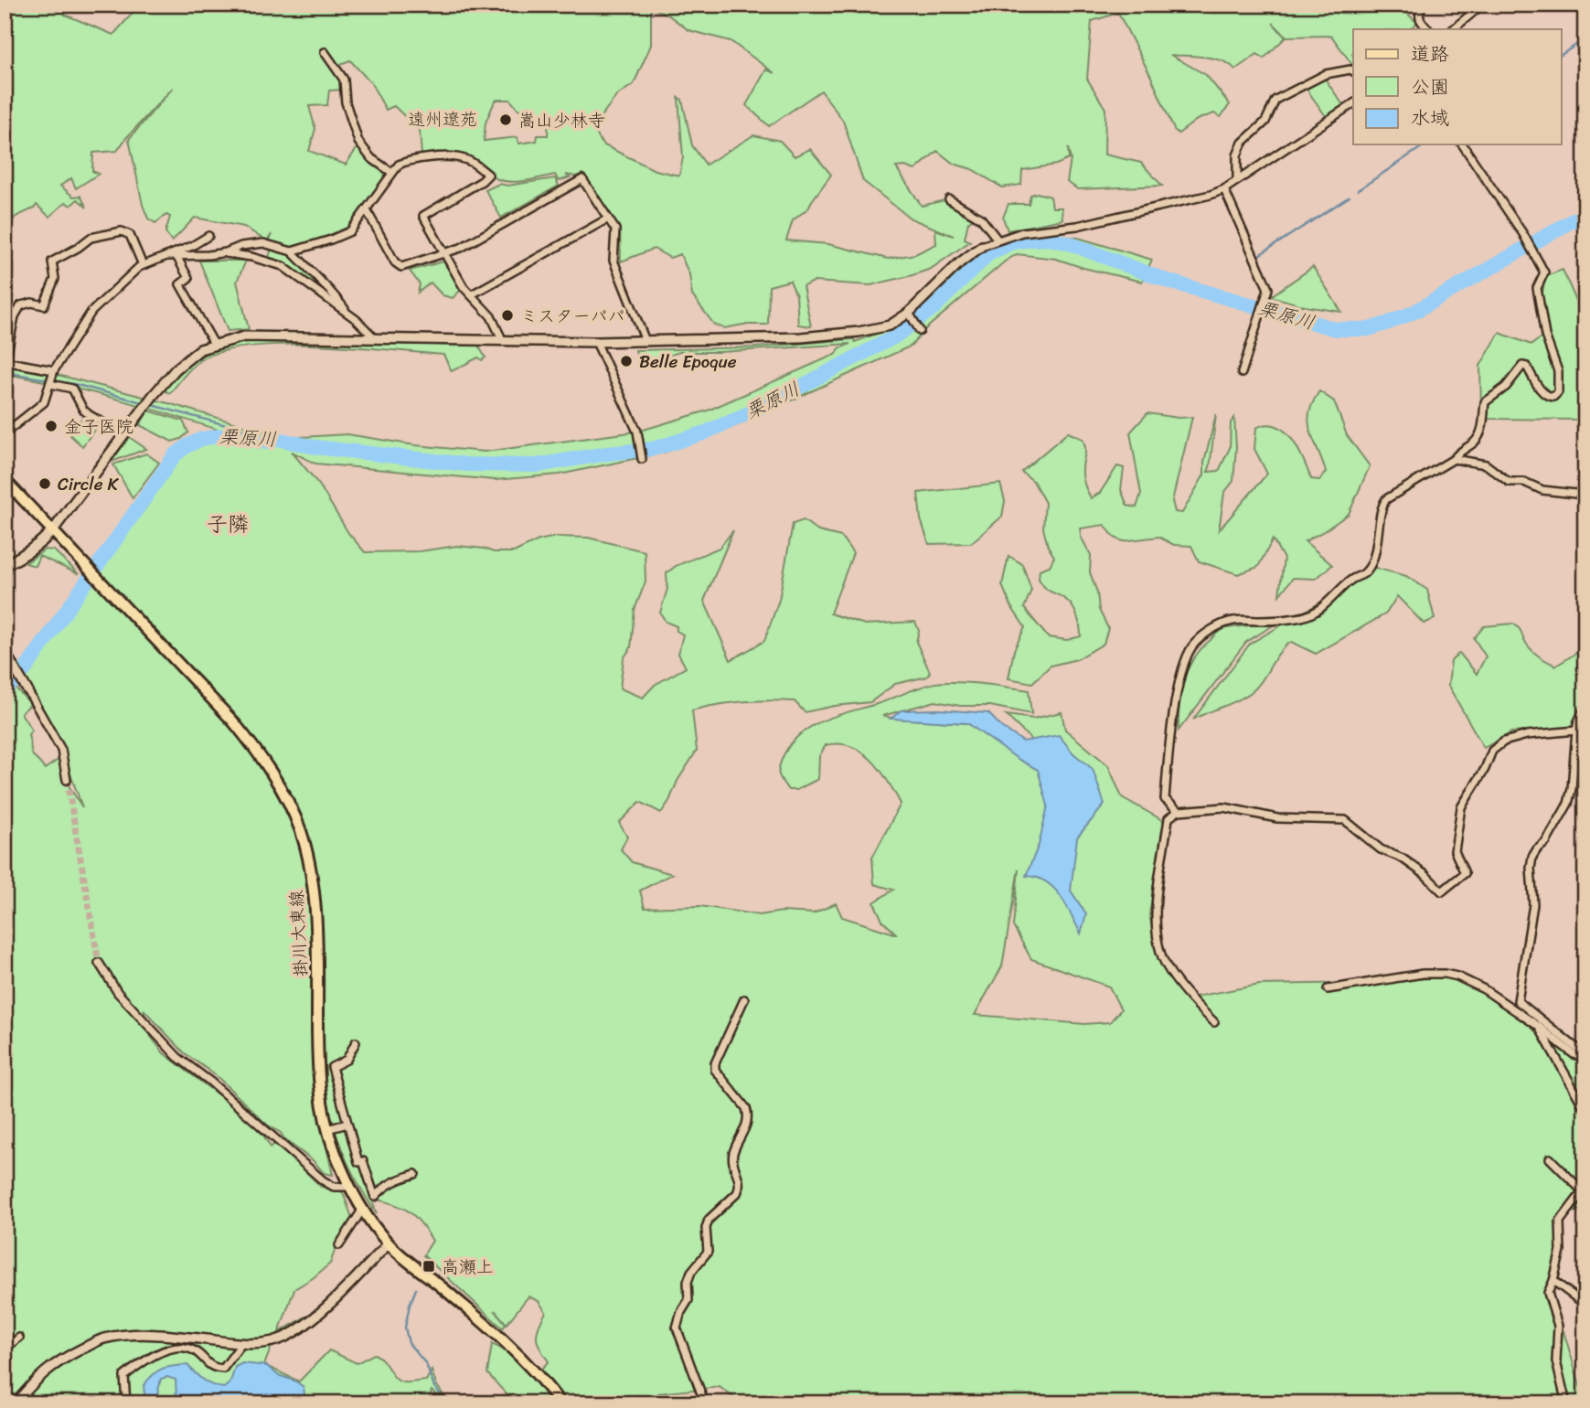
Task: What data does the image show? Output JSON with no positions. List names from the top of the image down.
{
  "streets": {
    "main road": ["掛川大東線"]
  },
  "districts": ["子隣"],
  "water": ["栗原川"],
  "parks": ["遠州遼苑"],
  "places": {
    "other": [
      "嵩山少林寺",
      "ミスターパパ",
      "Belle Epoque",
      "金子医院",
      "Circle K"
    ],
    "transit": ["高瀬上"]
  },
  "legend": ["道路", "公園", "水域"]
}
